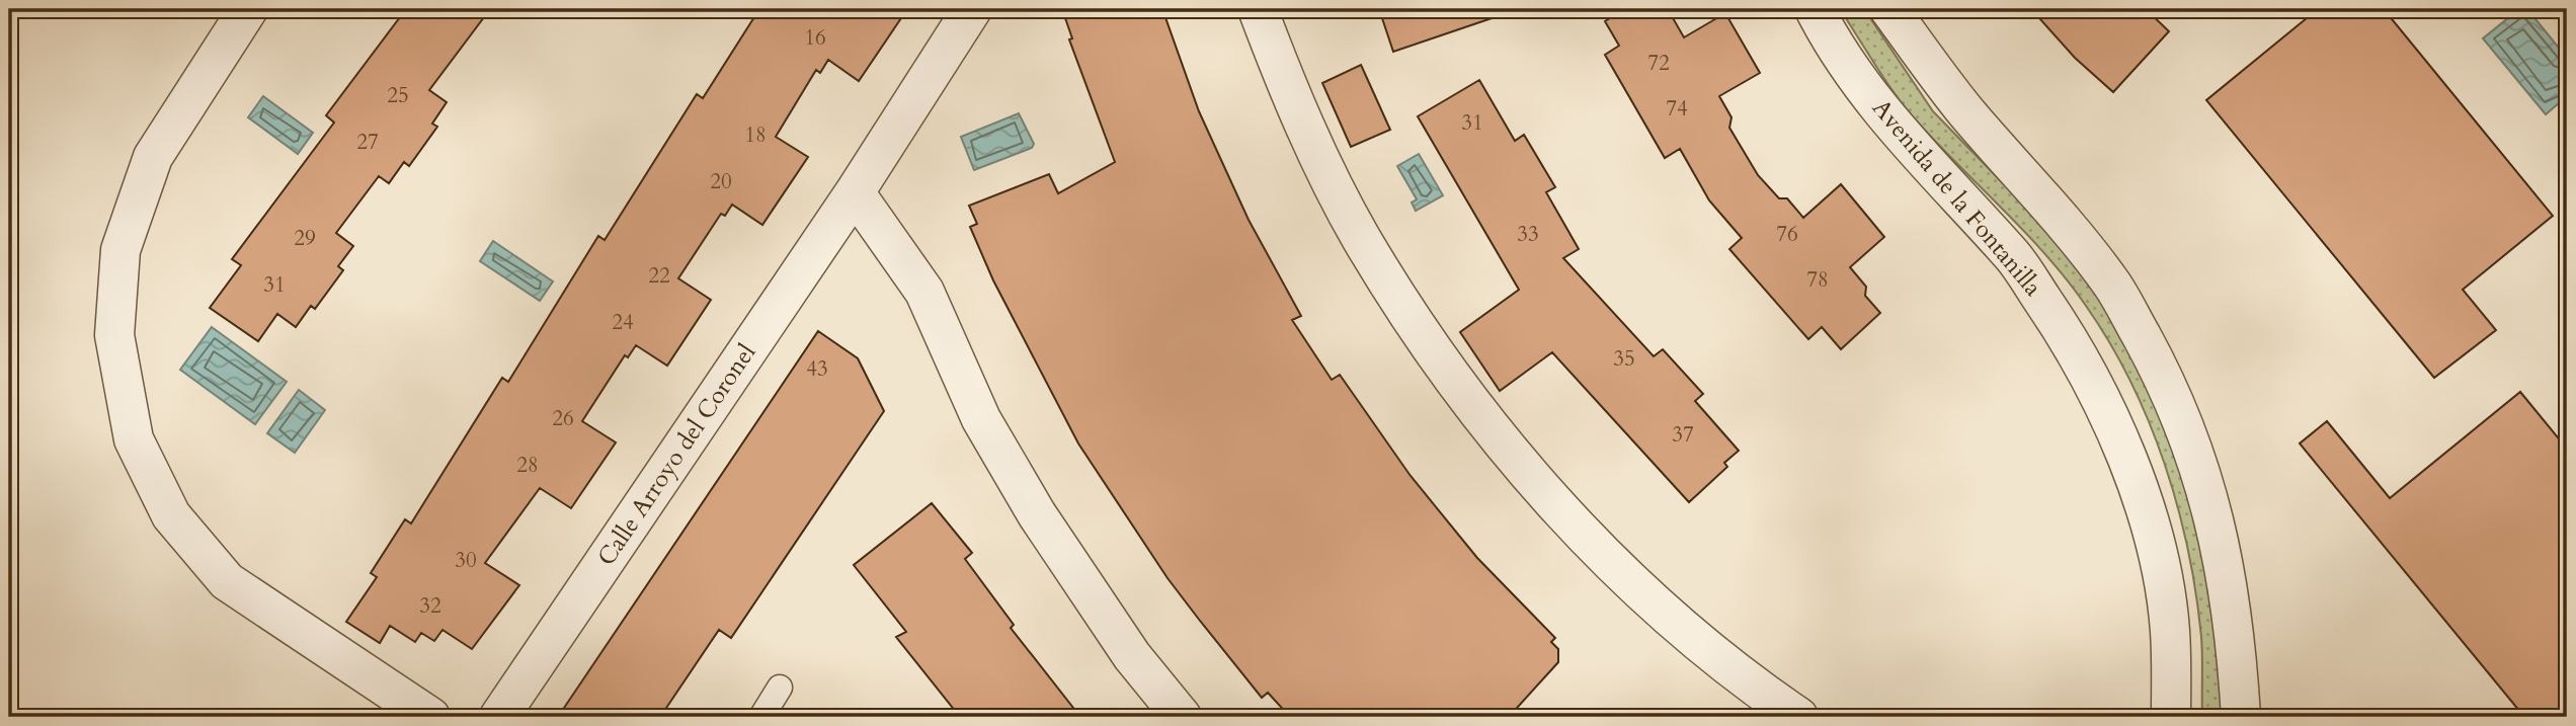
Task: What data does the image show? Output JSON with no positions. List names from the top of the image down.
{
  "streets": {
    "street": ["Avenida de la Fontanilla", "Calle Arroyo del Coronel"]
  },
  "house_numbers": [
    "16",
    "72",
    "25",
    "74",
    "31",
    "18",
    "27",
    "20",
    "33",
    "76",
    "29",
    "22",
    "78",
    "31",
    "24",
    "35",
    "43",
    "26",
    "37",
    "28",
    "30",
    "32"
  ]
}
